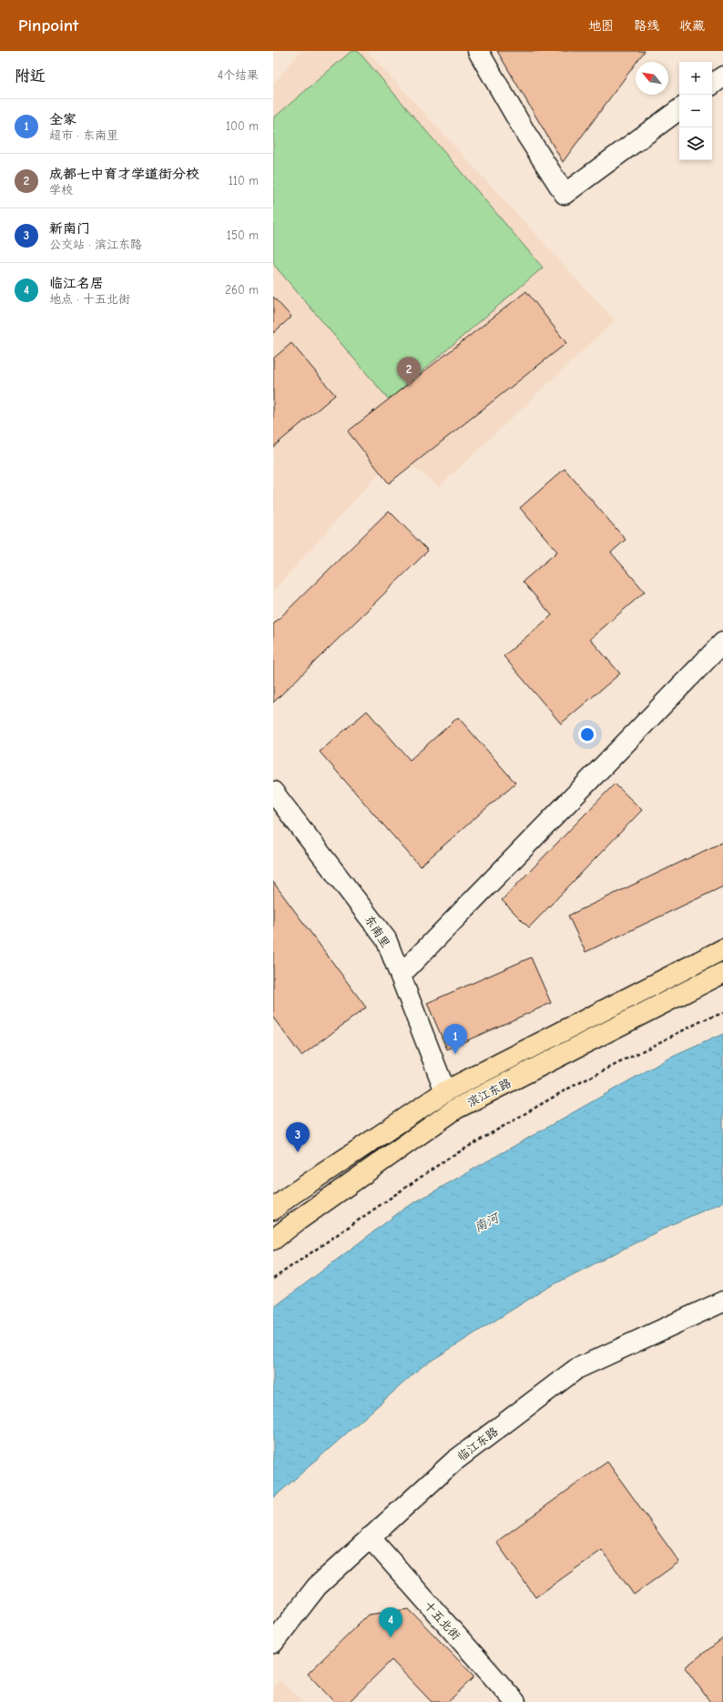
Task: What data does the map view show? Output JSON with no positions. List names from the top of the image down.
{
  "streets": {
    "main road": ["滨江东路"],
    "street": ["东南里", "临江东路", "十五北街"]
  },
  "crossings": [
    ["东南里", "滨江东路"],
    ["临江东路", "十五北街"]
  ],
  "water": ["南河"],
  "north": "top left",
  "page": {
    "header": "Pinpoint",
    "nav": ["地图", "路线", "收藏"],
    "heading": ["附近", "4个结果"],
    "map_buttons": ["+", "−"],
    "list": [
      {
        "mark": "1",
        "name": "全家",
        "note": "超市 · 东南里",
        "value": "100 m"
      },
      {
        "mark": "2",
        "name": "成都七中育才学道街分校",
        "note": "学校",
        "value": "110 m"
      },
      {
        "mark": "3",
        "name": "新南门",
        "note": "公交站 · 滨江东路",
        "value": "150 m"
      },
      {
        "mark": "4",
        "name": "临江名居",
        "note": "地点 · 十五北街",
        "value": "260 m"
      }
    ],
    "pins": [
      "2",
      "1",
      "3",
      "4"
    ]
  }
}
